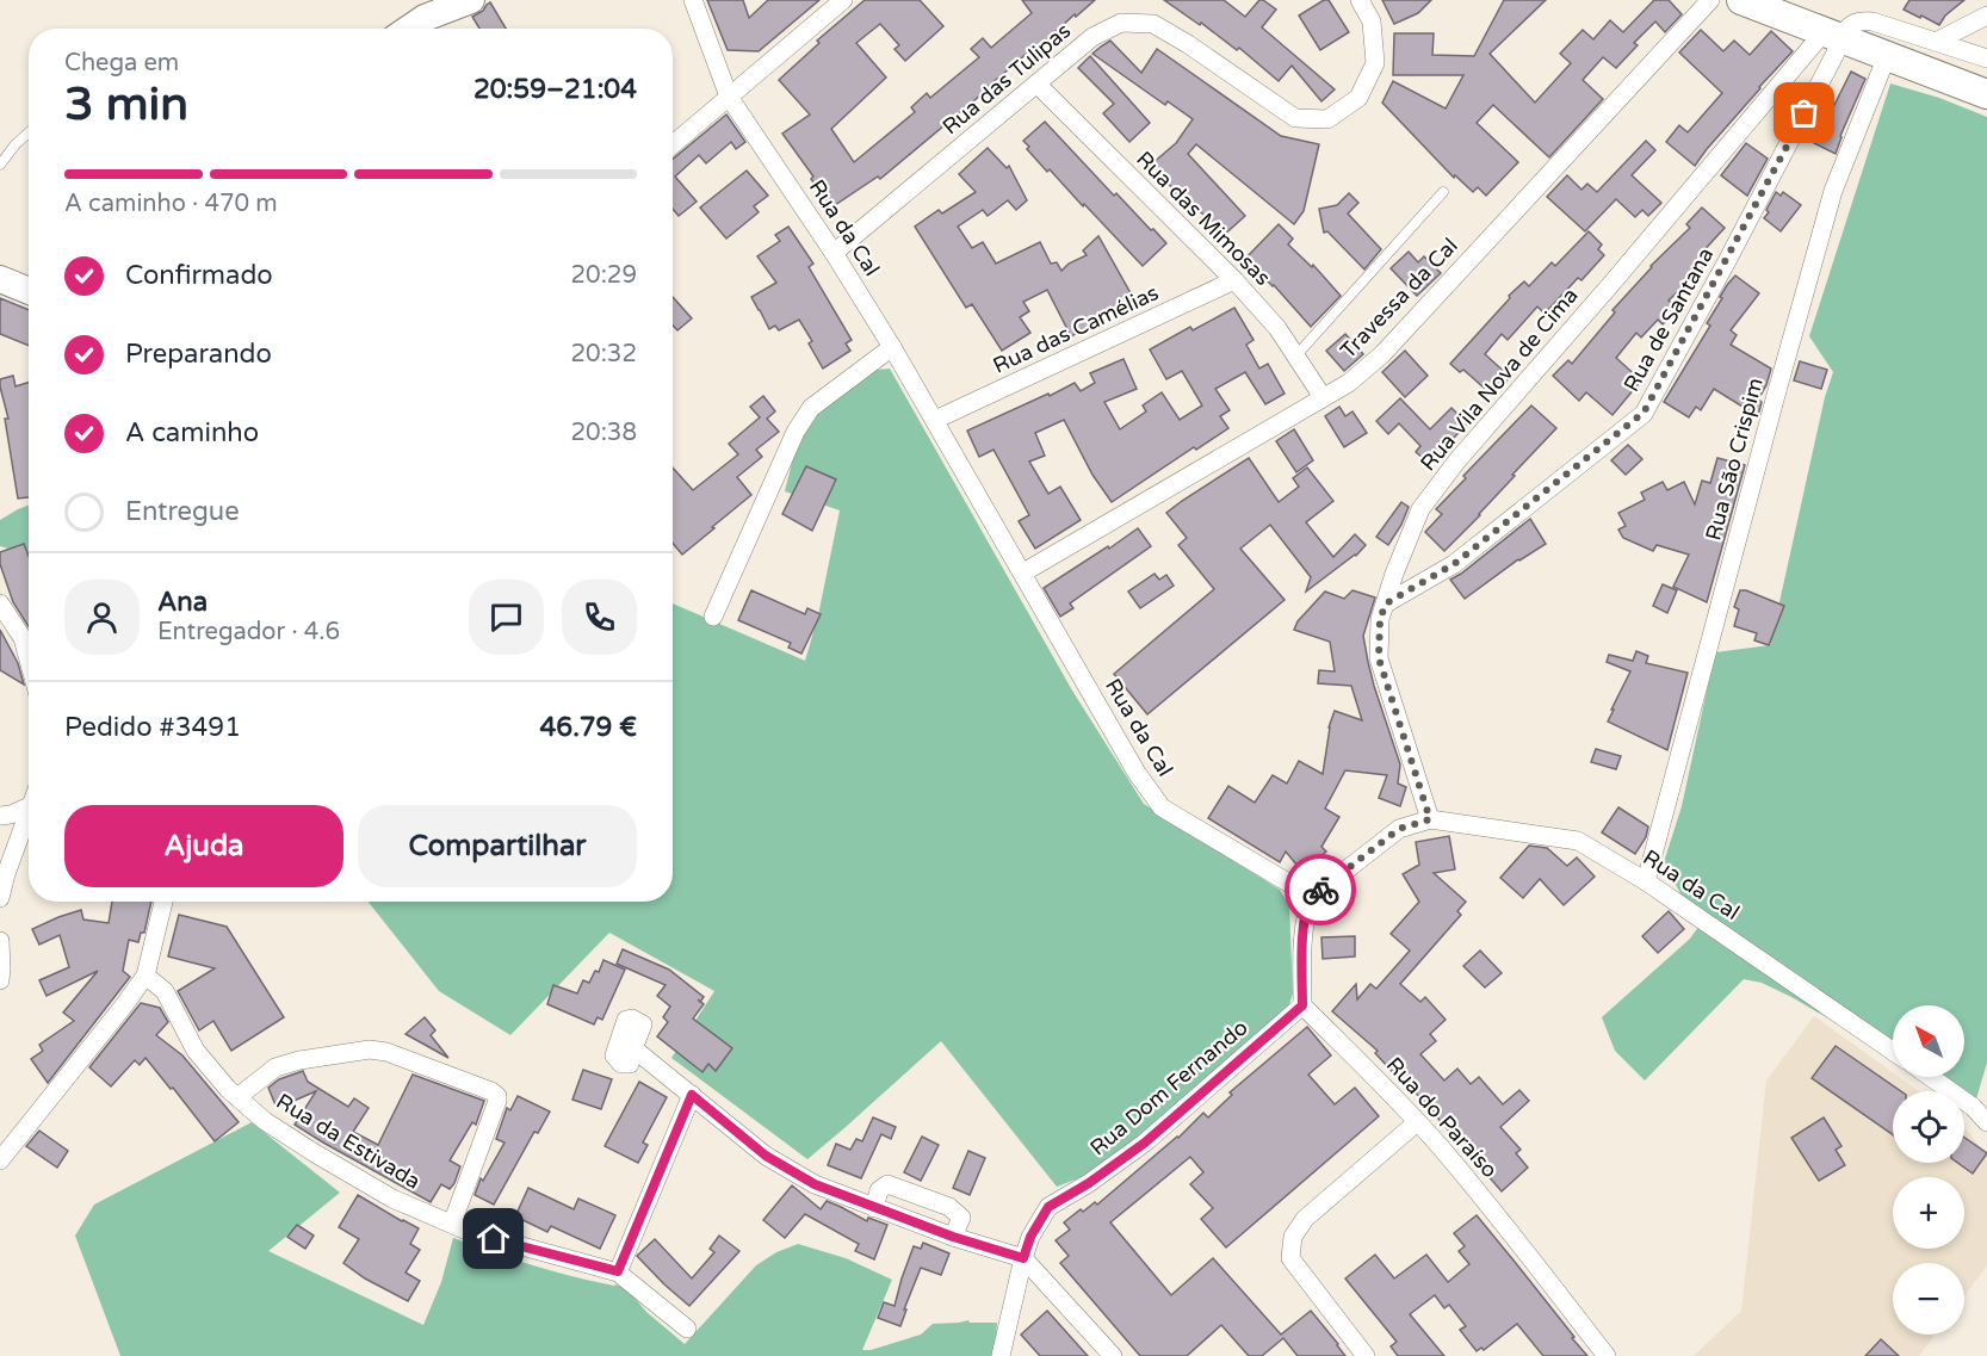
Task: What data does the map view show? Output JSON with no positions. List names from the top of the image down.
{
  "streets": {
    "street": [
      "Rua das Tulipas",
      "Rua das Mimosas",
      "Rua da Cal",
      "Travessa da Cal",
      "Rua de Santana",
      "Rua das Camélias",
      "Rua Vila Nova de Cima",
      "Rua São Crispim",
      "Rua Dom Fernando",
      "Rua do Paraíso",
      "Rua da Estivada"
    ]
  },
  "crossings": [
    ["Rua das Tulipas", "Rua das Mimosas"],
    ["Rua das Tulipas", "Rua da Cal"],
    ["Rua das Mimosas", "Travessa da Cal"],
    ["Rua das Mimosas", "Rua das Camélias"],
    ["Rua da Cal", "Travessa da Cal"],
    ["Rua da Cal", "Rua das Camélias"],
    ["Rua da Cal", "Rua Vila Nova de Cima"],
    ["Rua da Cal", "Rua São Crispim"],
    ["Rua de Santana", "Rua Vila Nova de Cima"],
    ["Rua Dom Fernando", "Rua do Paraíso"]
  ],
  "north": "top left",
  "page": {
    "heading": ["3 min", "Chega em", "20:59–21:04"],
    "panel": [
      "Ana",
      "Entregador · 4.6",
      "Pedido #3491",
      "46.79 €"
    ],
    "bar": "A caminho · 470 m",
    "list": [
      ["Confirmado", "20:29"],
      ["Preparando", "20:32"],
      ["A caminho", "20:38"],
      "Entregue"
    ],
    "buttons": ["Ajuda", "Compartilhar"],
    "map_buttons": ["+", "−"]
  }
}
